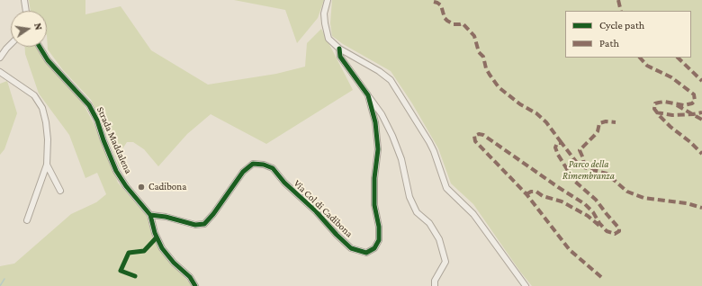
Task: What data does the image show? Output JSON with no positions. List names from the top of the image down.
{
  "streets": {
    "street": ["Strada Maddalena", "Via Col di Cadibona"]
  },
  "crossings": [
    ["Strada Maddalena", "Via Col di Cadibona"]
  ],
  "parks": ["Parco della Rimembranza"],
  "places": ["Cadibona"],
  "legend": ["Cycle path", "Path"],
  "north": "right"
}
